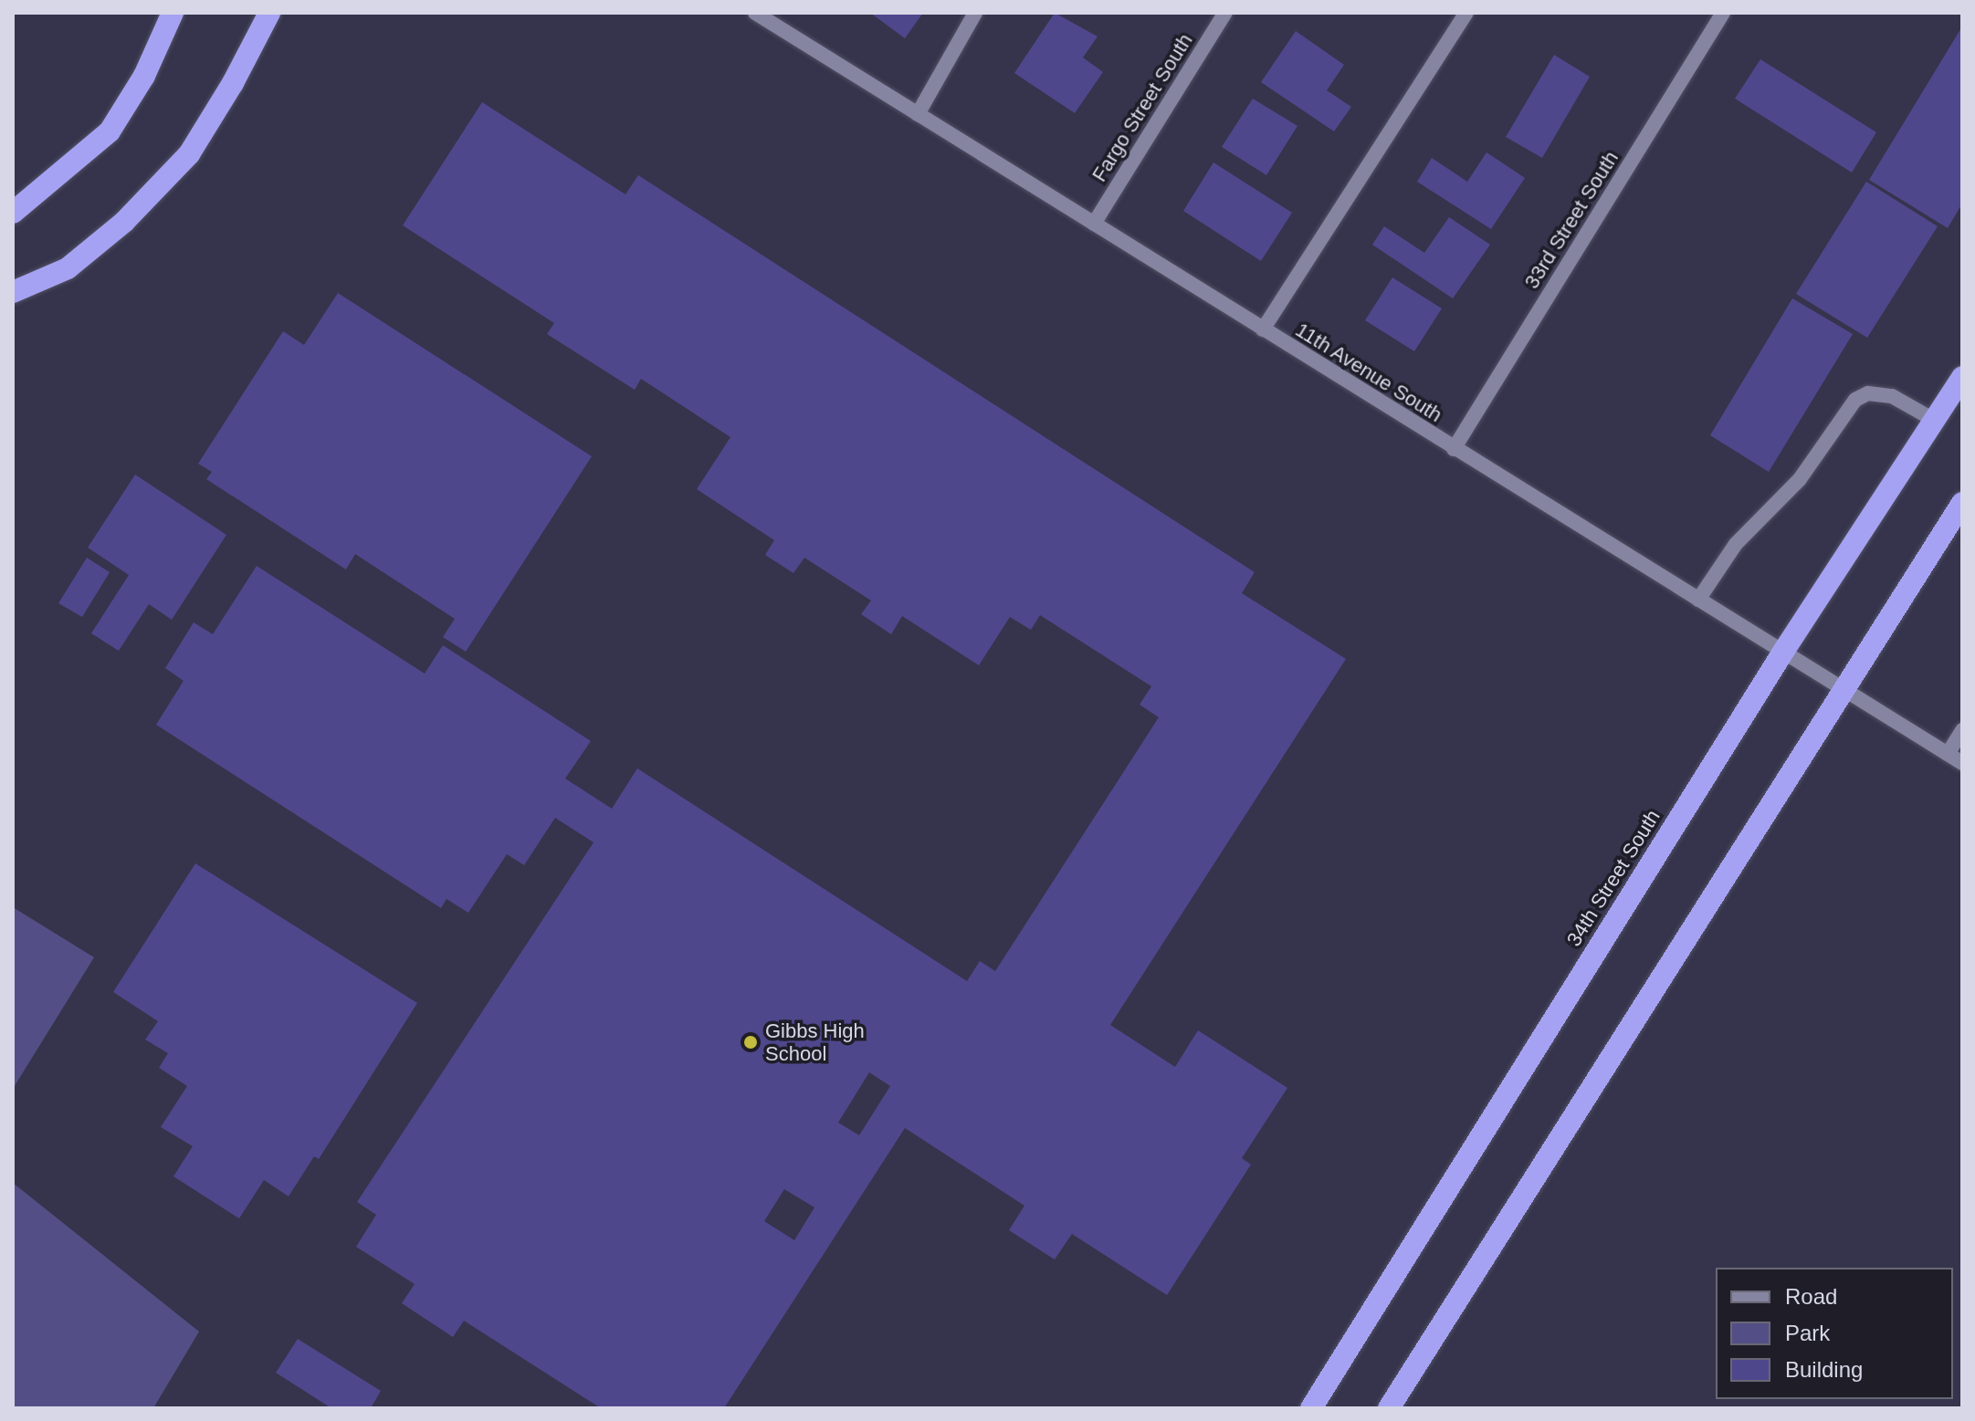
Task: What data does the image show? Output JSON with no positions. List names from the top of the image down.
{
  "streets": {
    "highway": ["34th Street South"],
    "street": ["Fargo Street South", "33rd Street South", "11th Avenue South"]
  },
  "crossings": [
    ["Fargo Street South", "11th Avenue South"],
    ["33rd Street South", "11th Avenue South"],
    ["11th Avenue South", "34th Street South"]
  ],
  "places": ["Gibbs High School"],
  "legend": ["Road", "Park", "Building"]
}
